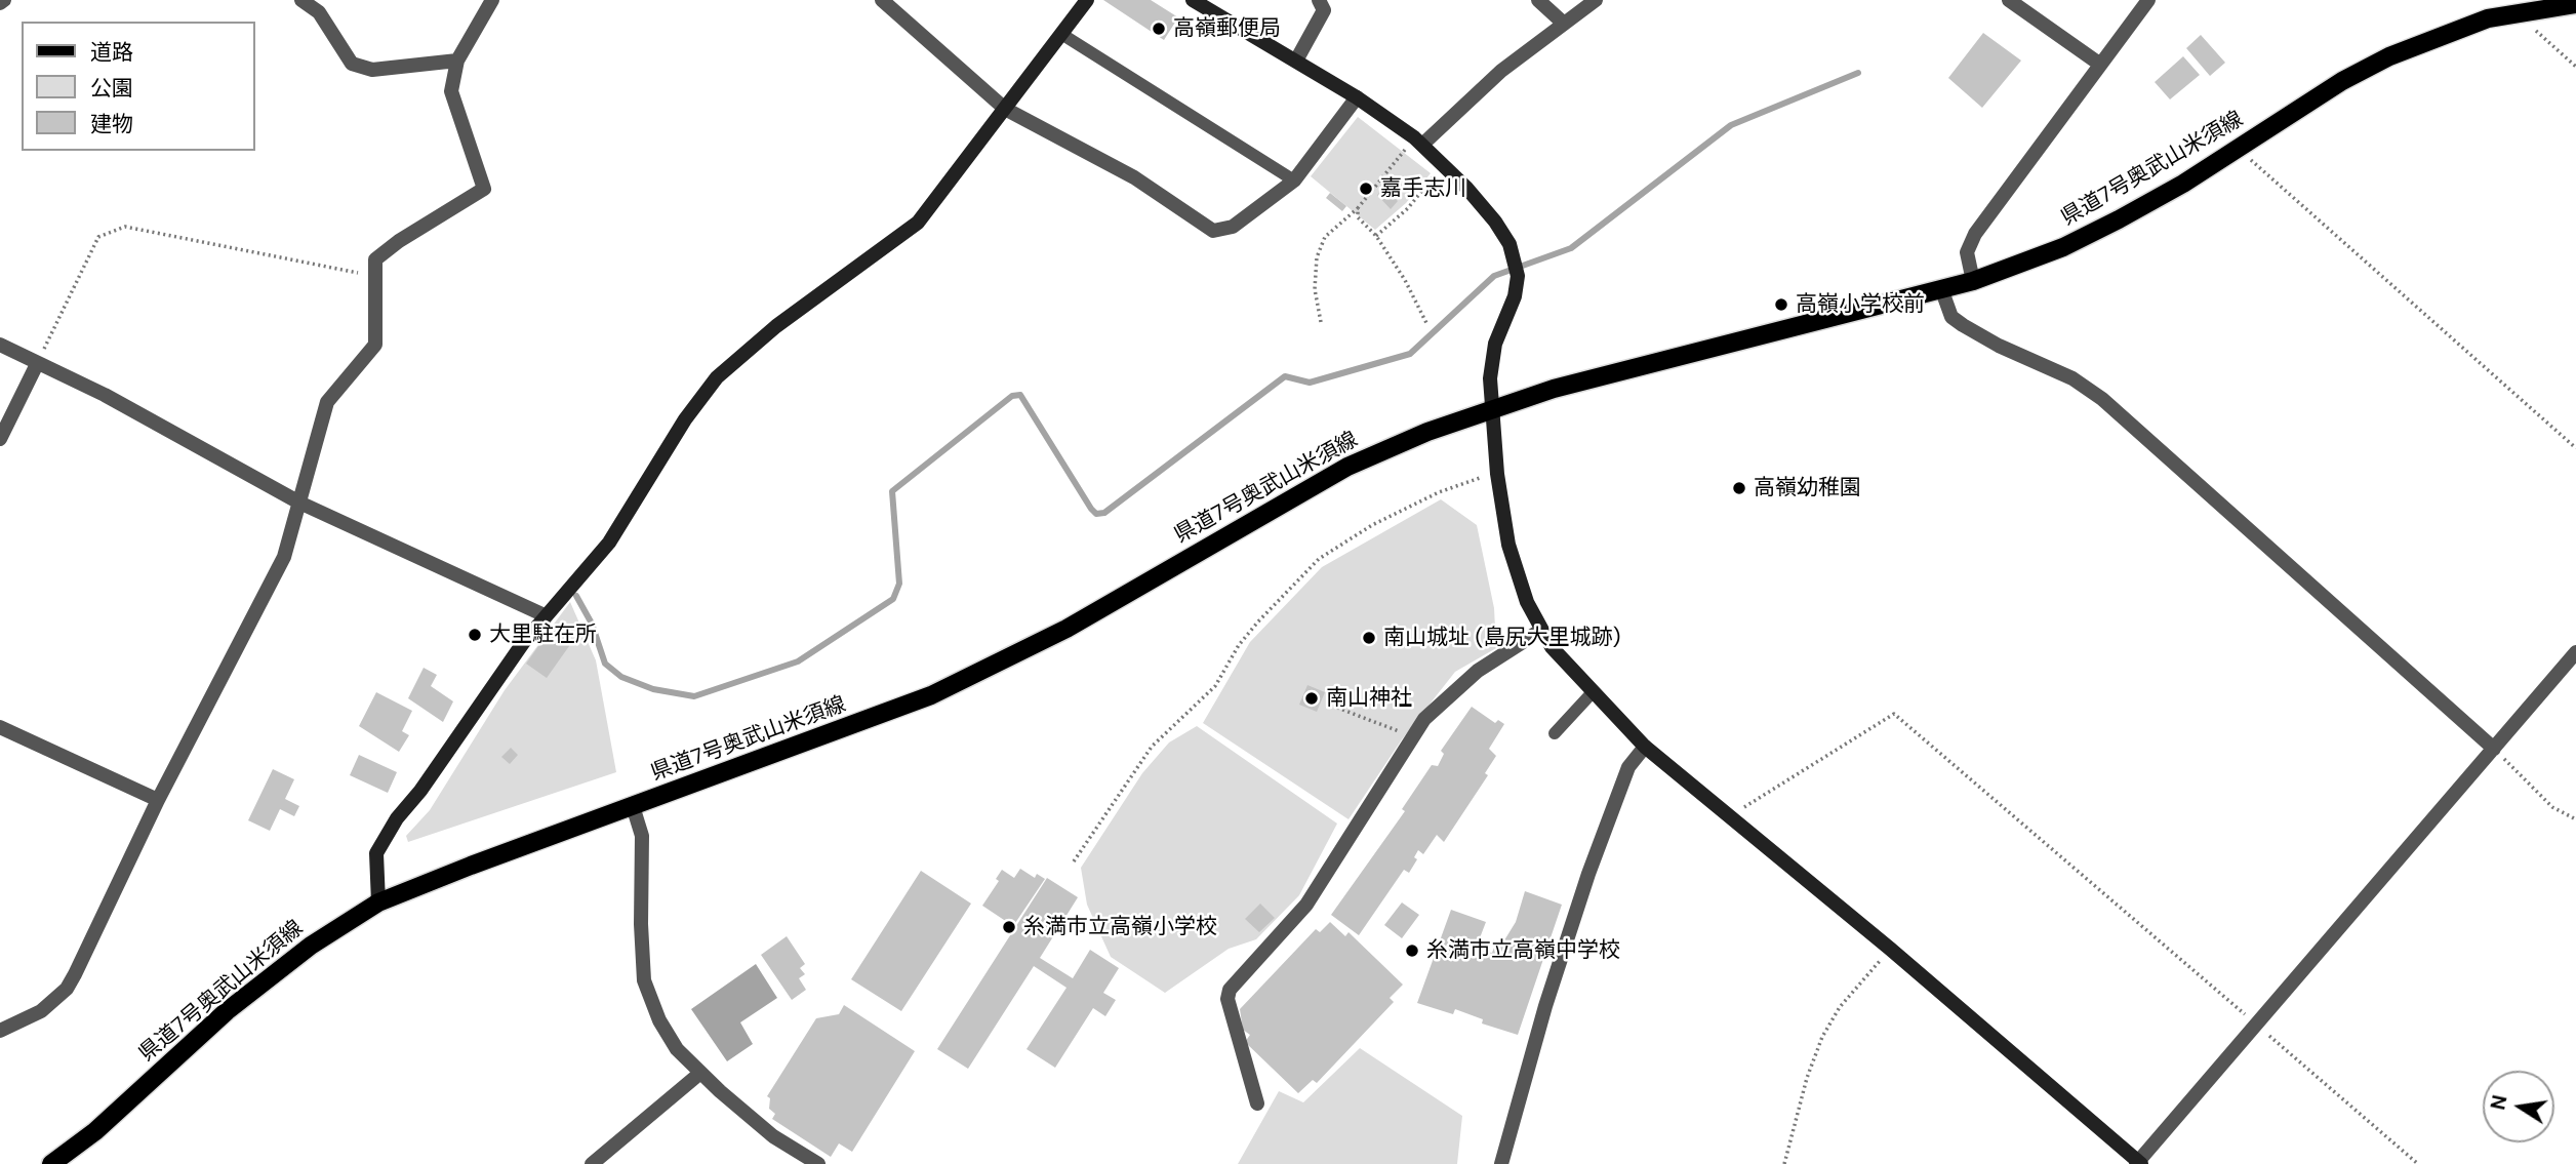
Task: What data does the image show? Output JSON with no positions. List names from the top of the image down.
{
  "streets": {
    "main road": ["県道7号奥武山米須線"]
  },
  "places": [
    "高嶺郵便局",
    "嘉手志川",
    "高嶺小学校前",
    "高嶺幼稚園",
    "大里駐在所",
    "南山城址 (島尻大里城跡)",
    "南山神社",
    "糸満市立高嶺小学校",
    "糸満市立高嶺中学校"
  ],
  "legend": ["道路", "公園", "建物"],
  "north": "left"
}
